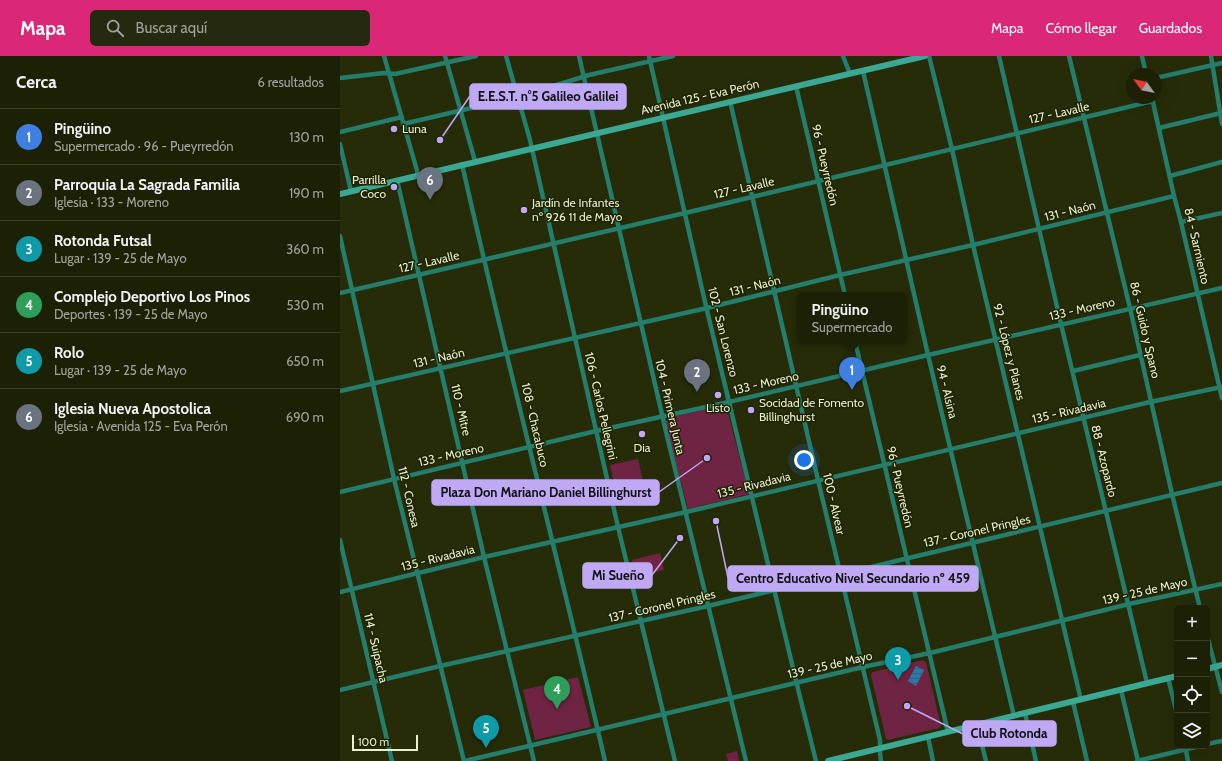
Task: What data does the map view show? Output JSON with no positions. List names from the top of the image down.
{
  "streets": {
    "main road": ["Avenida 125 - Eva Perón"],
    "street": [
      "127 - Lavalle",
      "96 - Pueyrredón",
      "131 - Naón",
      "84 - Sarmiento",
      "133 - Moreno",
      "86 - Guido y Spano",
      "102 - San Lorenzo",
      "92 - López y Planes",
      "94 - Alsina",
      "106 - Carlos Pellegrini",
      "104 - Primera Junta",
      "110 - Mitre",
      "135 - Rivadavia",
      "108 - Chacabuco",
      "88 - Azopardo",
      "112 - Conesa",
      "100 - Alvear",
      "137 - Coronel Pringles",
      "139 - 25 de Mayo",
      "114 - Suipacha"
    ]
  },
  "crossings": [
    ["Avenida 125 - Eva Perón", "96 - Pueyrredón"],
    ["Avenida 125 - Eva Perón", "102 - San Lorenzo"],
    ["Avenida 125 - Eva Perón", "94 - Alsina"],
    ["Avenida 125 - Eva Perón", "106 - Carlos Pellegrini"],
    ["Avenida 125 - Eva Perón", "104 - Primera Junta"],
    ["Avenida 125 - Eva Perón", "110 - Mitre"],
    ["Avenida 125 - Eva Perón", "108 - Chacabuco"],
    ["Avenida 125 - Eva Perón", "100 - Alvear"],
    ["127 - Lavalle", "96 - Pueyrredón"],
    ["127 - Lavalle", "86 - Guido y Spano"],
    ["127 - Lavalle", "102 - San Lorenzo"],
    ["127 - Lavalle", "92 - López y Planes"],
    ["127 - Lavalle", "94 - Alsina"],
    ["127 - Lavalle", "106 - Carlos Pellegrini"],
    ["127 - Lavalle", "104 - Primera Junta"],
    ["127 - Lavalle", "110 - Mitre"],
    ["127 - Lavalle", "108 - Chacabuco"],
    ["127 - Lavalle", "88 - Azopardo"],
    ["127 - Lavalle", "112 - Conesa"],
    ["127 - Lavalle", "100 - Alvear"],
    ["96 - Pueyrredón", "131 - Naón"],
    ["96 - Pueyrredón", "133 - Moreno"],
    ["96 - Pueyrredón", "135 - Rivadavia"],
    ["96 - Pueyrredón", "137 - Coronel Pringles"],
    ["96 - Pueyrredón", "139 - 25 de Mayo"],
    ["131 - Naón", "84 - Sarmiento"],
    ["131 - Naón", "86 - Guido y Spano"],
    ["131 - Naón", "102 - San Lorenzo"],
    ["131 - Naón", "92 - López y Planes"],
    ["131 - Naón", "94 - Alsina"],
    ["131 - Naón", "106 - Carlos Pellegrini"],
    ["131 - Naón", "104 - Primera Junta"],
    ["131 - Naón", "110 - Mitre"],
    ["131 - Naón", "108 - Chacabuco"],
    ["131 - Naón", "88 - Azopardo"],
    ["131 - Naón", "112 - Conesa"],
    ["131 - Naón", "100 - Alvear"],
    ["84 - Sarmiento", "133 - Moreno"],
    ["84 - Sarmiento", "135 - Rivadavia"],
    ["133 - Moreno", "86 - Guido y Spano"],
    ["133 - Moreno", "102 - San Lorenzo"],
    ["133 - Moreno", "92 - López y Planes"],
    ["133 - Moreno", "94 - Alsina"],
    ["133 - Moreno", "106 - Carlos Pellegrini"],
    ["133 - Moreno", "104 - Primera Junta"],
    ["133 - Moreno", "110 - Mitre"],
    ["133 - Moreno", "108 - Chacabuco"],
    ["133 - Moreno", "88 - Azopardo"],
    ["133 - Moreno", "112 - Conesa"],
    ["133 - Moreno", "100 - Alvear"],
    ["86 - Guido y Spano", "135 - Rivadavia"],
    ["86 - Guido y Spano", "137 - Coronel Pringles"],
    ["86 - Guido y Spano", "139 - 25 de Mayo"],
    ["102 - San Lorenzo", "135 - Rivadavia"],
    ["102 - San Lorenzo", "137 - Coronel Pringles"],
    ["102 - San Lorenzo", "139 - 25 de Mayo"],
    ["92 - López y Planes", "135 - Rivadavia"],
    ["92 - López y Planes", "137 - Coronel Pringles"],
    ["92 - López y Planes", "139 - 25 de Mayo"],
    ["94 - Alsina", "135 - Rivadavia"],
    ["94 - Alsina", "137 - Coronel Pringles"],
    ["94 - Alsina", "139 - 25 de Mayo"],
    ["106 - Carlos Pellegrini", "135 - Rivadavia"],
    ["106 - Carlos Pellegrini", "137 - Coronel Pringles"],
    ["106 - Carlos Pellegrini", "139 - 25 de Mayo"],
    ["104 - Primera Junta", "135 - Rivadavia"],
    ["104 - Primera Junta", "137 - Coronel Pringles"],
    ["104 - Primera Junta", "139 - 25 de Mayo"],
    ["110 - Mitre", "135 - Rivadavia"],
    ["110 - Mitre", "137 - Coronel Pringles"],
    ["110 - Mitre", "139 - 25 de Mayo"],
    ["135 - Rivadavia", "108 - Chacabuco"],
    ["135 - Rivadavia", "88 - Azopardo"],
    ["135 - Rivadavia", "112 - Conesa"],
    ["135 - Rivadavia", "100 - Alvear"],
    ["135 - Rivadavia", "114 - Suipacha"],
    ["108 - Chacabuco", "137 - Coronel Pringles"],
    ["108 - Chacabuco", "139 - 25 de Mayo"],
    ["88 - Azopardo", "137 - Coronel Pringles"],
    ["88 - Azopardo", "139 - 25 de Mayo"],
    ["112 - Conesa", "137 - Coronel Pringles"],
    ["112 - Conesa", "139 - 25 de Mayo"],
    ["100 - Alvear", "137 - Coronel Pringles"],
    ["100 - Alvear", "139 - 25 de Mayo"],
    ["137 - Coronel Pringles", "114 - Suipacha"]
  ],
  "places": [
    "Luna",
    "E.E.S.T. n°5 Galileo Galilei",
    "Parrilla Coco",
    "Jardín de Infantes nº 926 11 de Mayo",
    "Listo",
    "Socidad de Fomento Billinghurst",
    "Dia",
    "Plaza Don Mariano Daniel Billinghurst",
    "Centro Educativo Nivel Secundario nº 459",
    "Mi Sueño",
    "Club Rotonda"
  ],
  "scale_bar": "100 m",
  "north": "top left",
  "page": {
    "header": "Mapa",
    "search": "Buscar aquí",
    "nav": ["Mapa", "Cómo llegar", "Guardados"],
    "heading": ["Cerca", "6 resultados"],
    "list": [
      {
        "mark": "1",
        "name": "Pingüino",
        "note": "Supermercado · 96 - Pueyrredón",
        "value": "130 m"
      },
      {
        "mark": "2",
        "name": "Parroquia La Sagrada Familia",
        "note": "Iglesia · 133 - Moreno",
        "value": "190 m"
      },
      {
        "mark": "3",
        "name": "Rotonda Futsal",
        "note": "Lugar · 139 - 25 de Mayo",
        "value": "360 m"
      },
      {
        "mark": "4",
        "name": "Complejo Deportivo Los Pinos",
        "note": "Deportes · 139 - 25 de Mayo",
        "value": "530 m"
      },
      {
        "mark": "5",
        "name": "Rolo",
        "note": "Lugar · 139 - 25 de Mayo",
        "value": "650 m"
      },
      {
        "mark": "6",
        "name": "Iglesia Nueva Apostolica",
        "note": "Iglesia · Avenida 125 - Eva Perón",
        "value": "690 m"
      }
    ],
    "pins": [
      "6",
      "1",
      "2",
      "3",
      "4",
      "5"
    ],
    "popup": ["Pingüino", "Supermercado"],
    "map_buttons": ["+", "−"],
    "scale": "100 m"
  }
}
